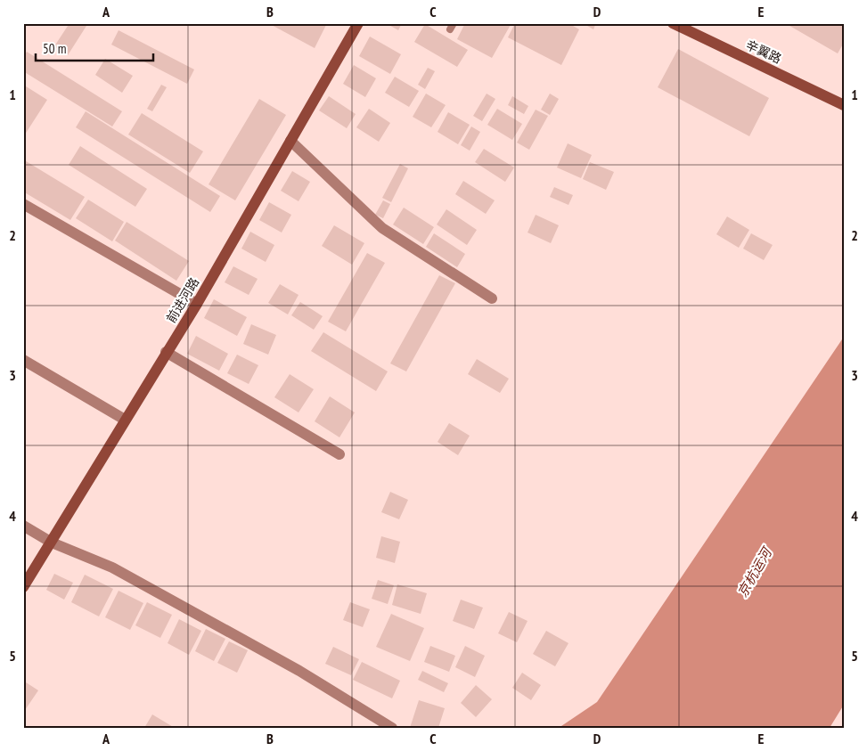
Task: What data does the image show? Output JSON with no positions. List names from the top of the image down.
{
  "streets": {
    "street": ["辛翼路", "前进河路"]
  },
  "water": ["京杭运河"],
  "scale_bar": "50 m",
  "grid": {
    "columns": [
      "A",
      "B",
      "C",
      "D",
      "E"
    ],
    "rows": [
      "1",
      "2",
      "3",
      "4",
      "5"
    ]
  }
}
